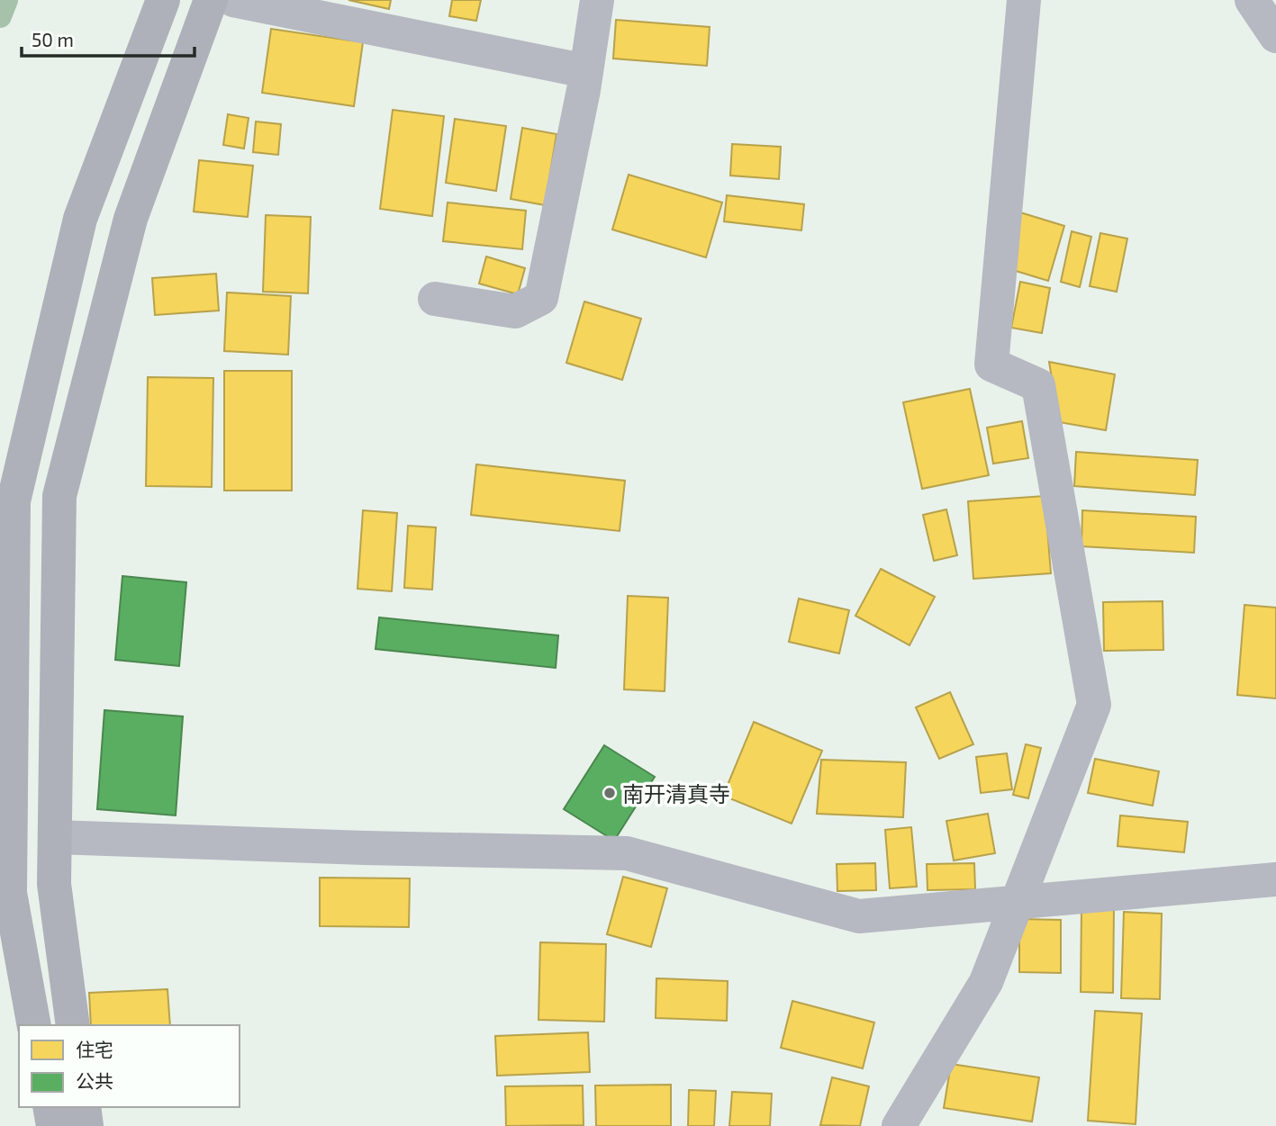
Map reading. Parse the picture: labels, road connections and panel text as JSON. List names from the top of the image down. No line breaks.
{"places":["南开清真寺"],"legend":["住宅","公共"],"scale_bar":"50 m"}
